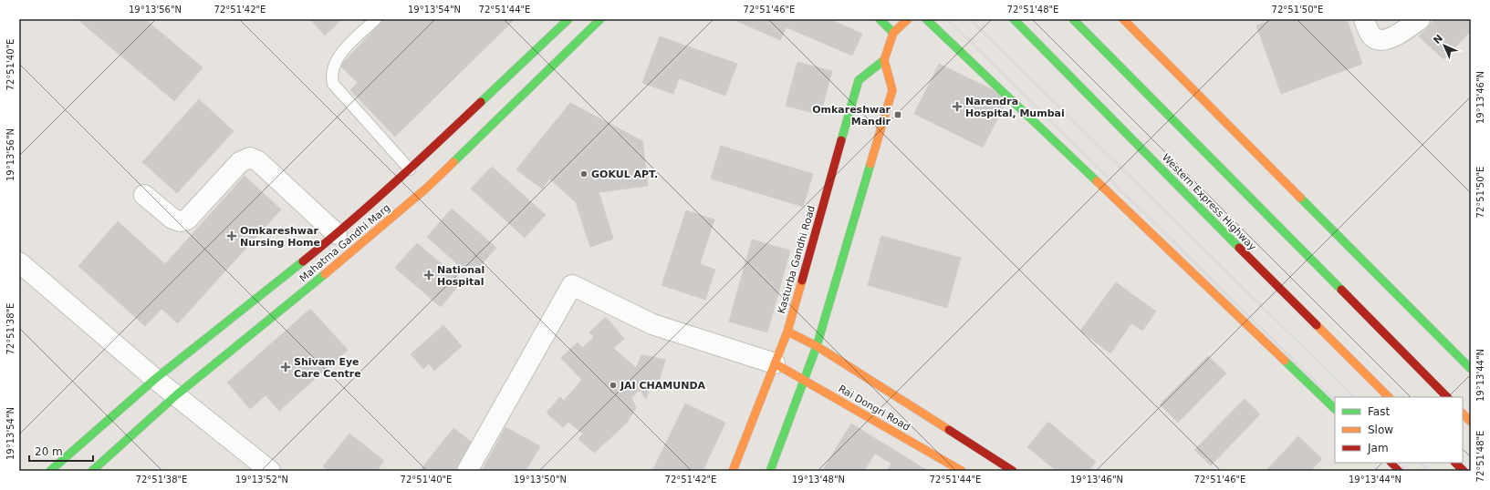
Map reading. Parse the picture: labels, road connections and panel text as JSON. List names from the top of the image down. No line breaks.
{"streets":{"main road":["Western Express Highway","Mahatma Gandhi Marg","Kasturba Gandhi Road","Rai Dongri Road"]},"crossings":[["Kasturba Gandhi Road","Rai Dongri Road"]],"places":{"health":["Narendra Hospital, Mumbai","Omkareshwar Nursing Home","National Hospital","Shivam Eye Care Centre"],"transit":["Omkareshwar Mandir"],"other":["GOKUL APT.","JAI CHAMUNDA"]},"legend":["Fast","Slow","Jam"],"scale_bar":"20 m","north":"top left","coordinates":["19°13'56\"N","72°51'42\"E","19°13'54\"N","72°51'44\"E","72°51'46\"E","72°51'48\"E","72°51'50\"E","72°51'40\"E","19°13'46\"N","72°51'38\"E","19°13'44\"N","19°13'52\"N","19°13'50\"N","19°13'48\"N"]}
